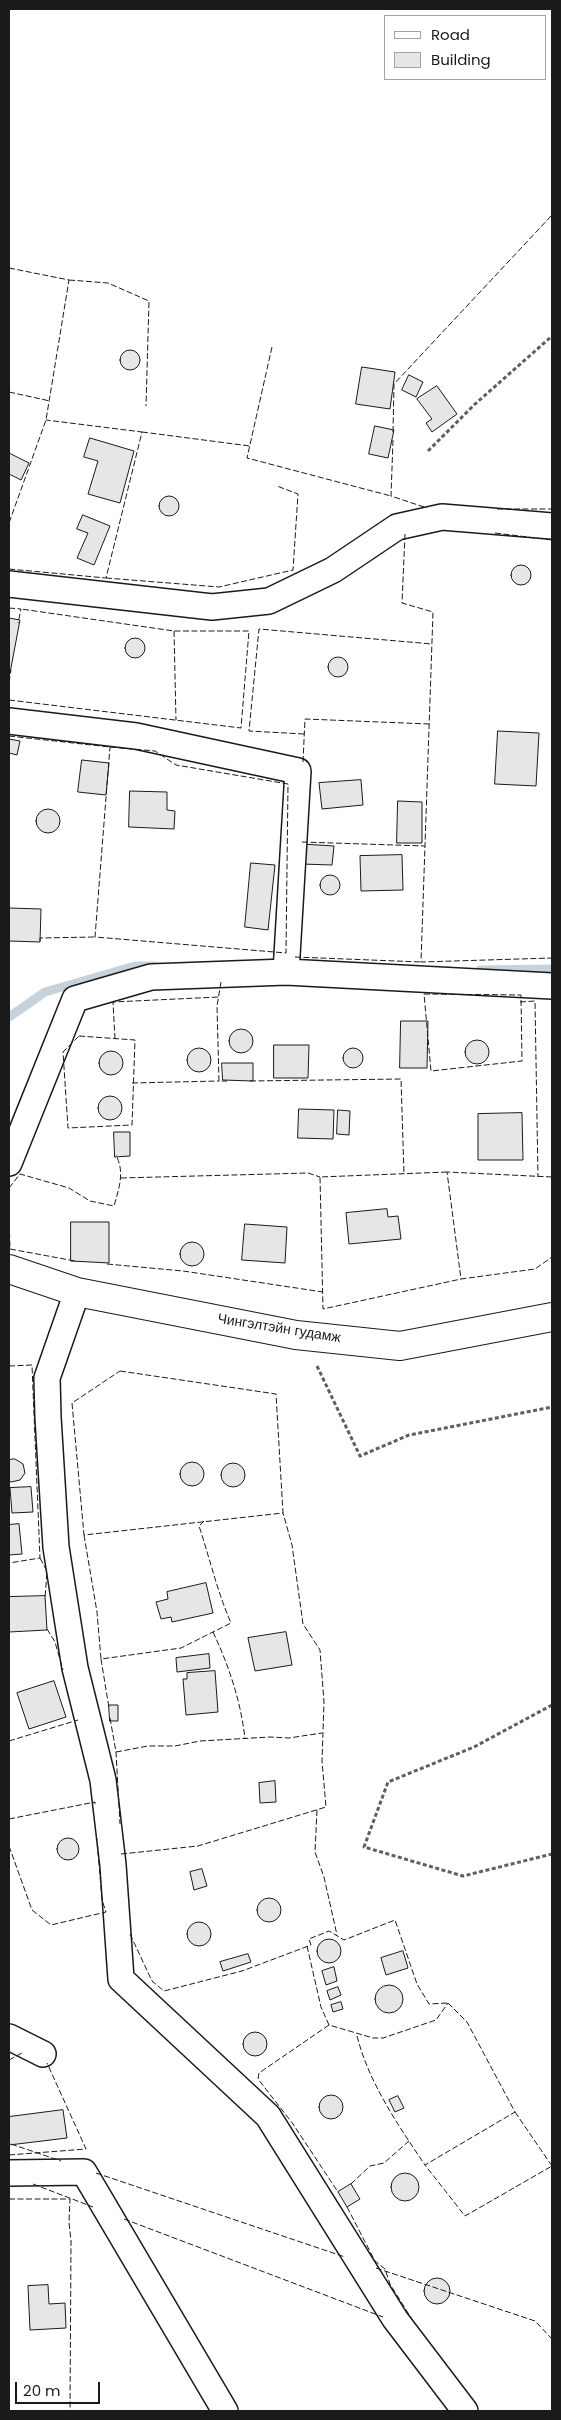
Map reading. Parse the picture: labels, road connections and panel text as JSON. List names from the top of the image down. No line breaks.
{"streets":{"main road":["Чингэлтэйн гудамж"]},"legend":["Road","Building"],"scale_bar":"20 m"}
